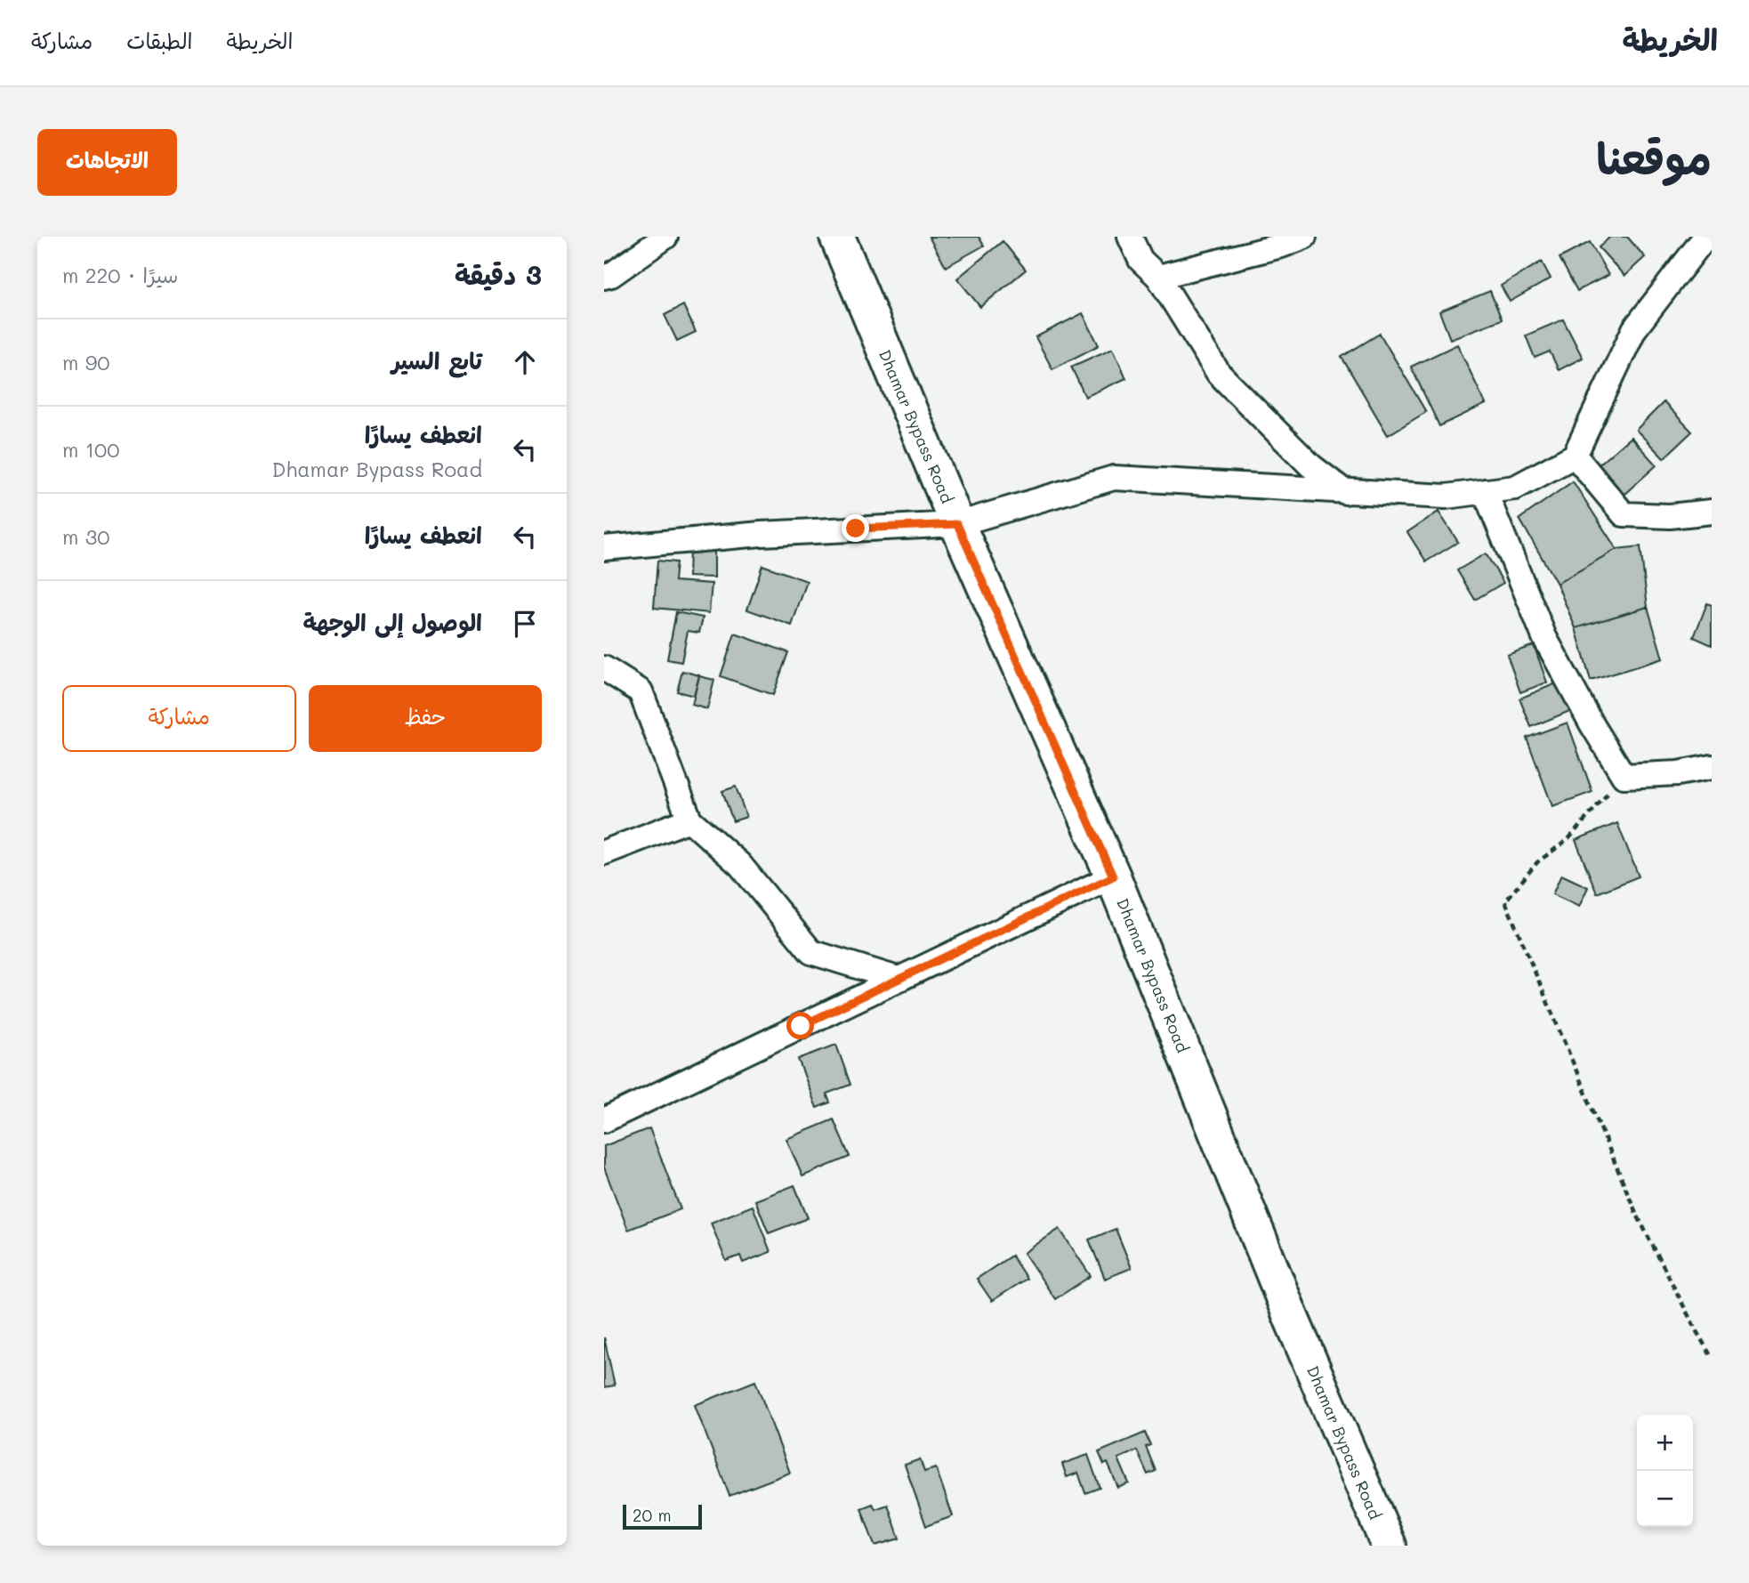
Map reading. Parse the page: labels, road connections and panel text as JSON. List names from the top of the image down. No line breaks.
{"streets":{"main road":["Dhamar Bypass Road"]},"scale_bar":"20 m","page":{"header":"الخريطة","nav":["الخريطة","الطبقات","مشاركة"],"title":"موقعنا","buttons":["الاتجاهات",["حفظ","مشاركة"]],"heading":["3 دقيقة","سيرًا · 220 m"],"list":[["تابع السير","90 m"],["انعطف يسارًا","Dhamar Bypass Road","100 m"],["انعطف يسارًا","30 m"],"الوصول إلى الوجهة"],"map_buttons":["+","−"],"scale":"20 m"}}
